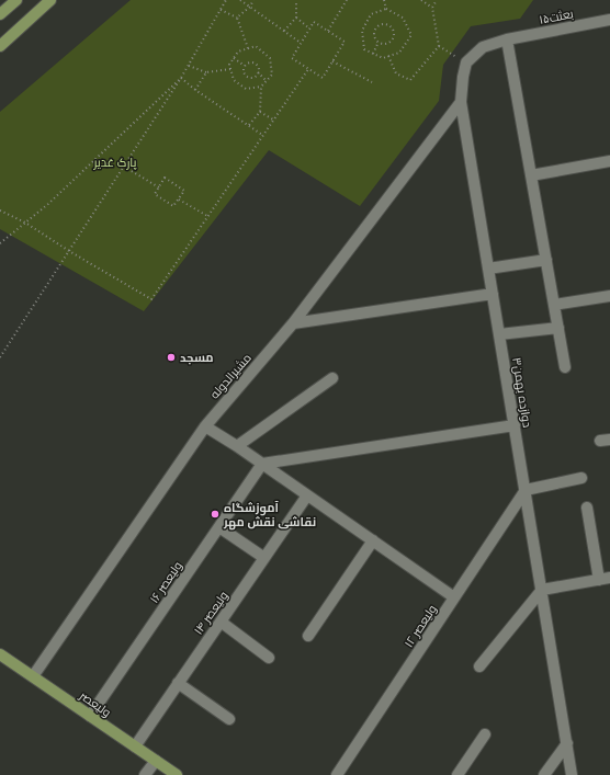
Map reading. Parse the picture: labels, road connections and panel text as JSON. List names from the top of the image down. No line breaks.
{"streets":{"main road":["ولیعصر"],"street":["بعثت۱۵","مشیرالدوله","دوازده بهمن۳","ولیعصر ۱۶","ولیعصر ۱۴","ولیعصر ۱۲"]},"crossings":[["مشیرالدوله","دوازده بهمن۳"],["مشیرالدوله","ولیعصر"],["دوازده بهمن۳","ولیعصر ۱۲"],["ولیعصر ۱۶","ولیعصر"],["ولیعصر ۱۴","ولیعصر"]],"parks":["پارک غدیر"],"places":["مسجد","آموزشگاه نقاشی نقش مهر"]}
